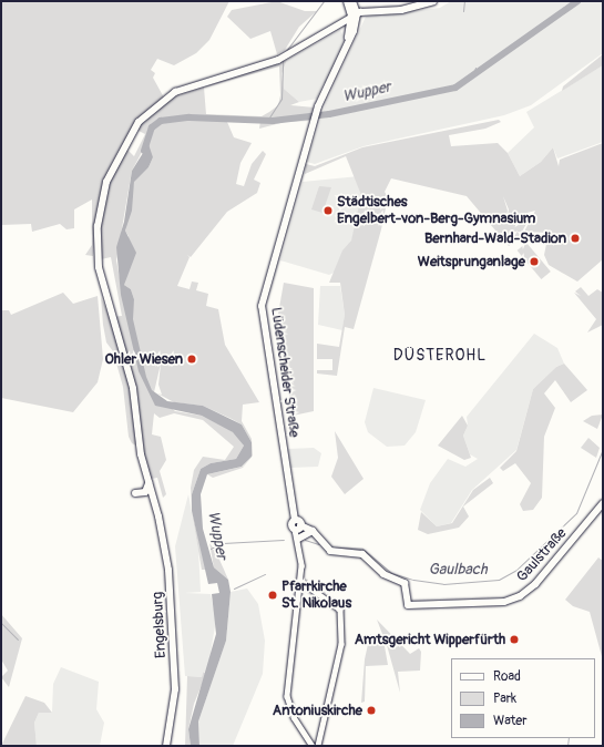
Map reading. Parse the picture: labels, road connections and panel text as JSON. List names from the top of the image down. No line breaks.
{"streets":{"main road":["Lüdenscheider Straße","Gaulstraße","Engelsburg"]},"districts":["DÜSTEROHL"],"water":["Wupper","Gaulbach"],"places":["Städtisches Engelbert-von-Berg-Gymnasium","Bernhard-Wald-Stadion","Weitsprunganlage","Ohler Wiesen","Pfarrkirche St. Nikolaus","Amtsgericht Wipperfürth","Antoniuskirche"],"legend":["Road","Park","Water"]}
